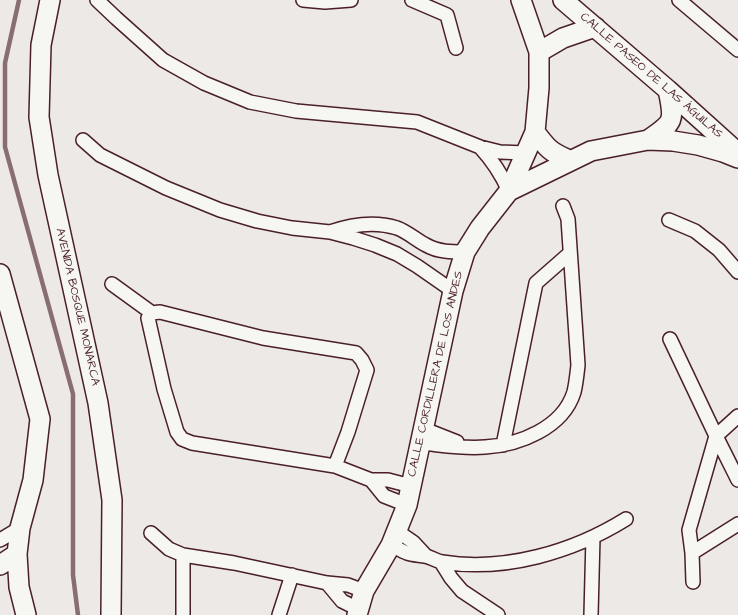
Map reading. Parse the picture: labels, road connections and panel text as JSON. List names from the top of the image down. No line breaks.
{"streets":{"street":["CALLE PASEO DE LAS ÁGUILAS","AVENIDA BOSQUE MONARCA","CALLE CORDILLERA DE LOS ANDES"]},"crossings":[["CALLE PASEO DE LAS ÁGUILAS","CALLE CORDILLERA DE LOS ANDES"]]}
